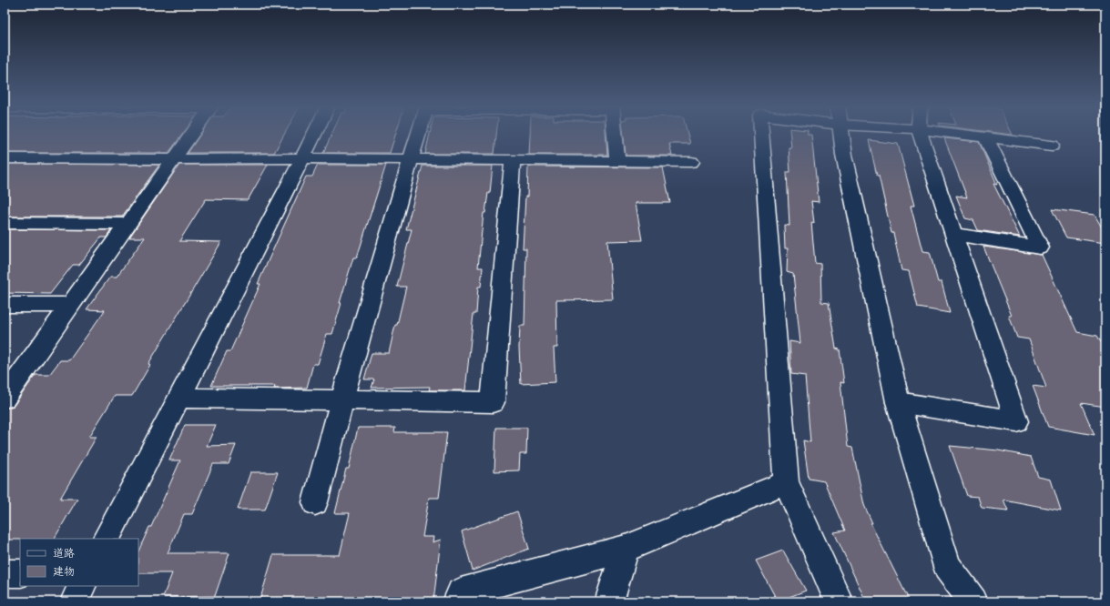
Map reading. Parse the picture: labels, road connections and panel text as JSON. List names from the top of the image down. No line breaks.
{"legend":["道路","建物"]}
